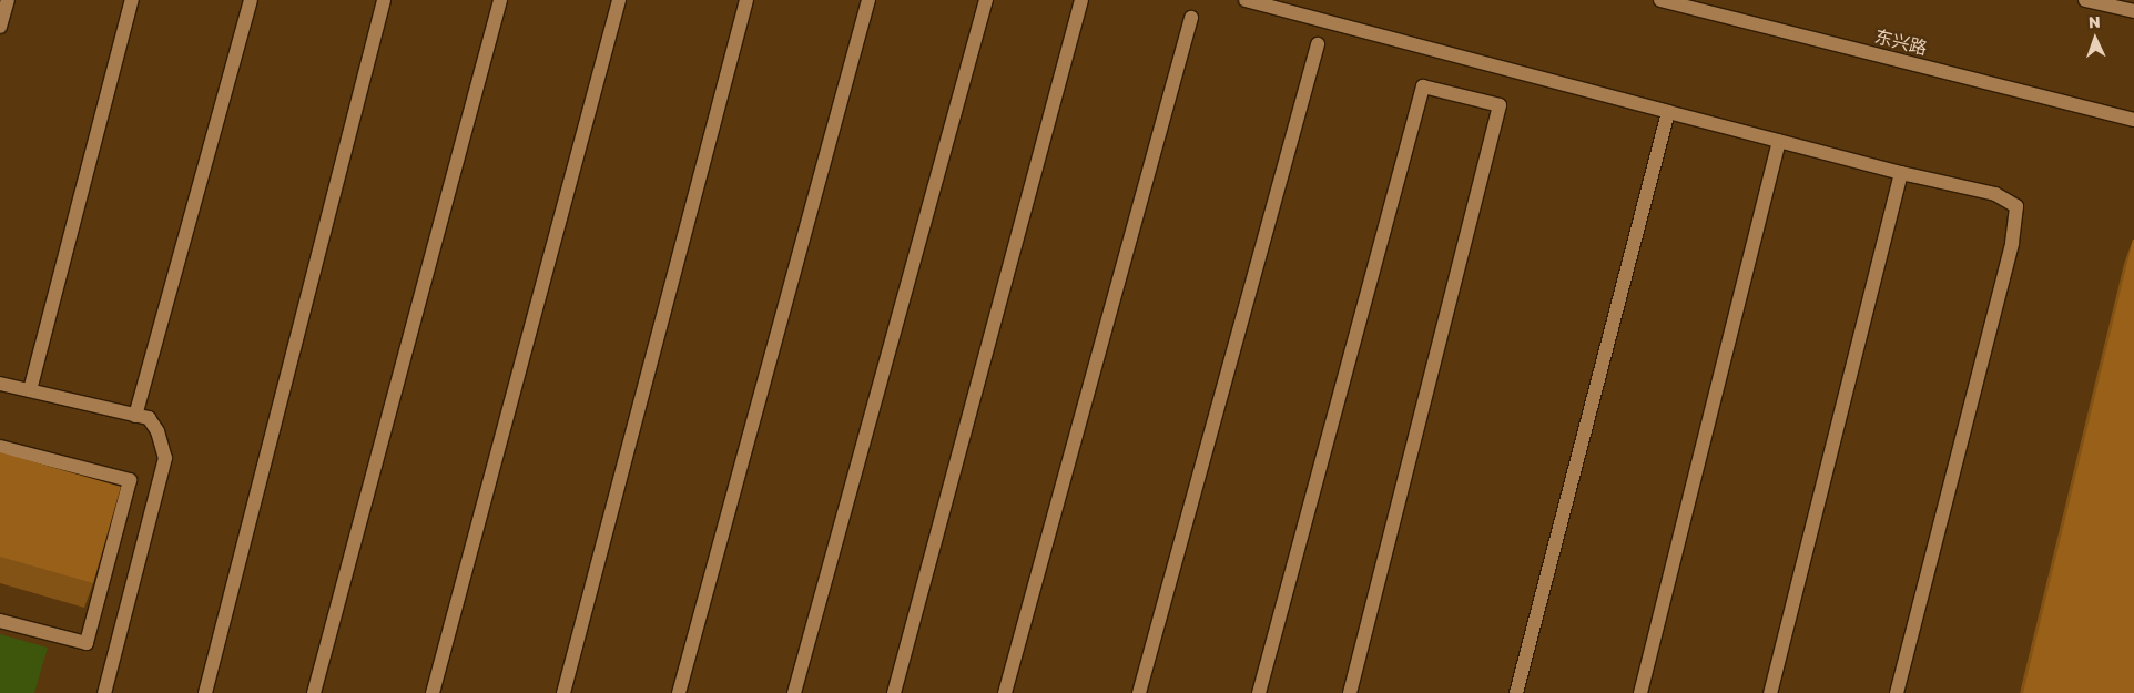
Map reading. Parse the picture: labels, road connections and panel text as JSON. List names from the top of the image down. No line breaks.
{"streets":{"street":["东兴路"]},"north":"top"}
